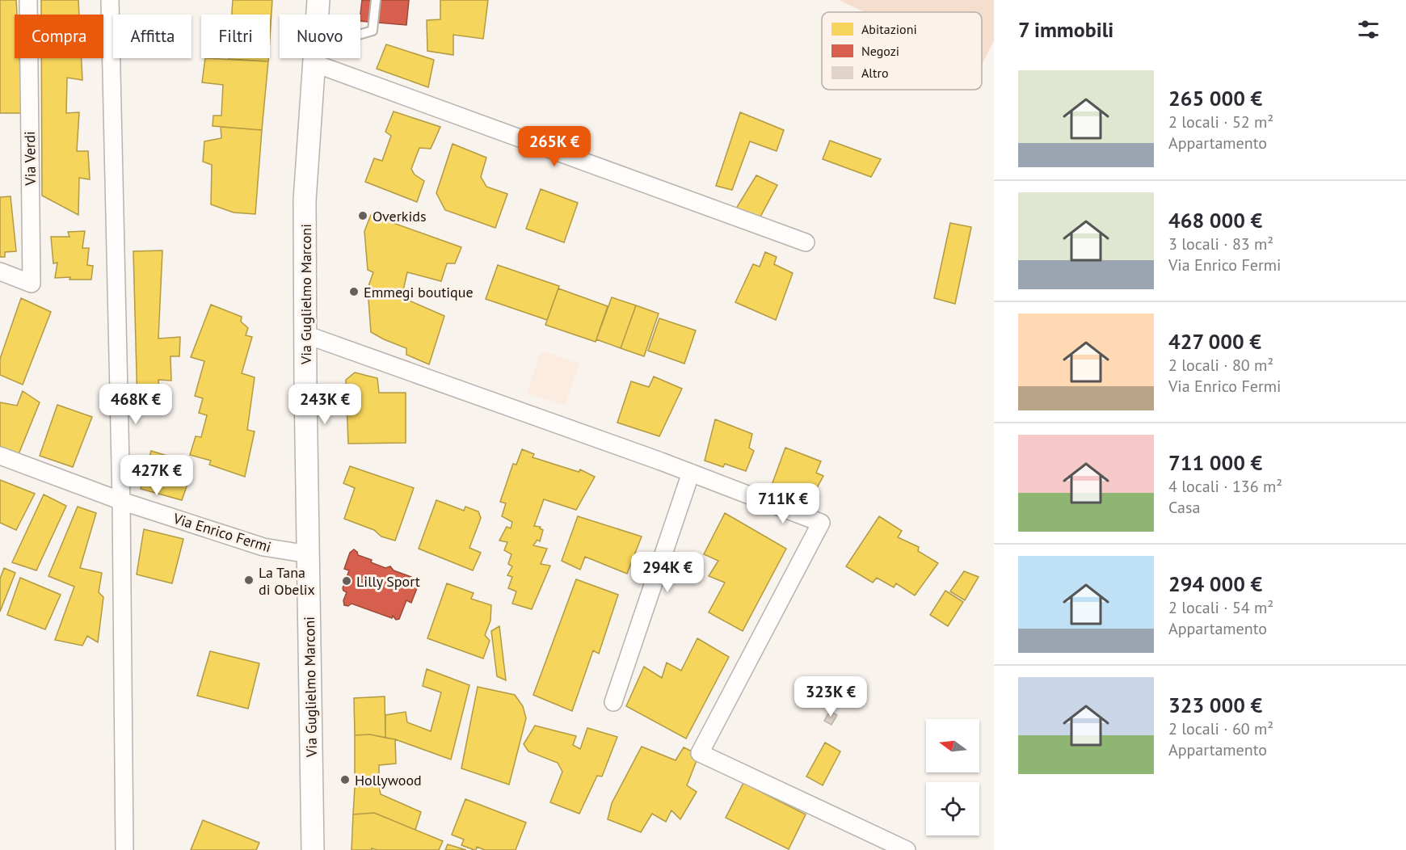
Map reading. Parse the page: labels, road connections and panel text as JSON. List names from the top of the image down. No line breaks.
{"streets":{"street":["Via Verdi","Via Guglielmo Marconi","Via Enrico Fermi"]},"crossings":[["Via Guglielmo Marconi","Via Enrico Fermi"]],"places":["Overkids","Emmegi boutique","La Tana di Obelix","Lilly Sport","Hollywood"],"legend":["Abitazioni","Negozi","Altro"],"north":"left","page":{"heading":"7 immobili","chip":["Compra","Affitta","Filtri","Nuovo"],"list":[{"name":"265 000 €","note":"2 locali · 52 m² · Appartamento"},{"name":"468 000 €","note":"3 locali · 83 m² · Via Enrico Fermi"},{"name":"427 000 €","note":"2 locali · 80 m² · Via Enrico Fermi"},{"name":"711 000 €","note":"4 locali · 136 m² · Casa"},{"name":"294 000 €","note":"2 locali · 54 m² · Appartamento"},{"name":"323 000 €","note":"2 locali · 60 m² · Appartamento"}],"price":["265K €","468K €","243K €","427K €","711K €","294K €","323K €"]}}
